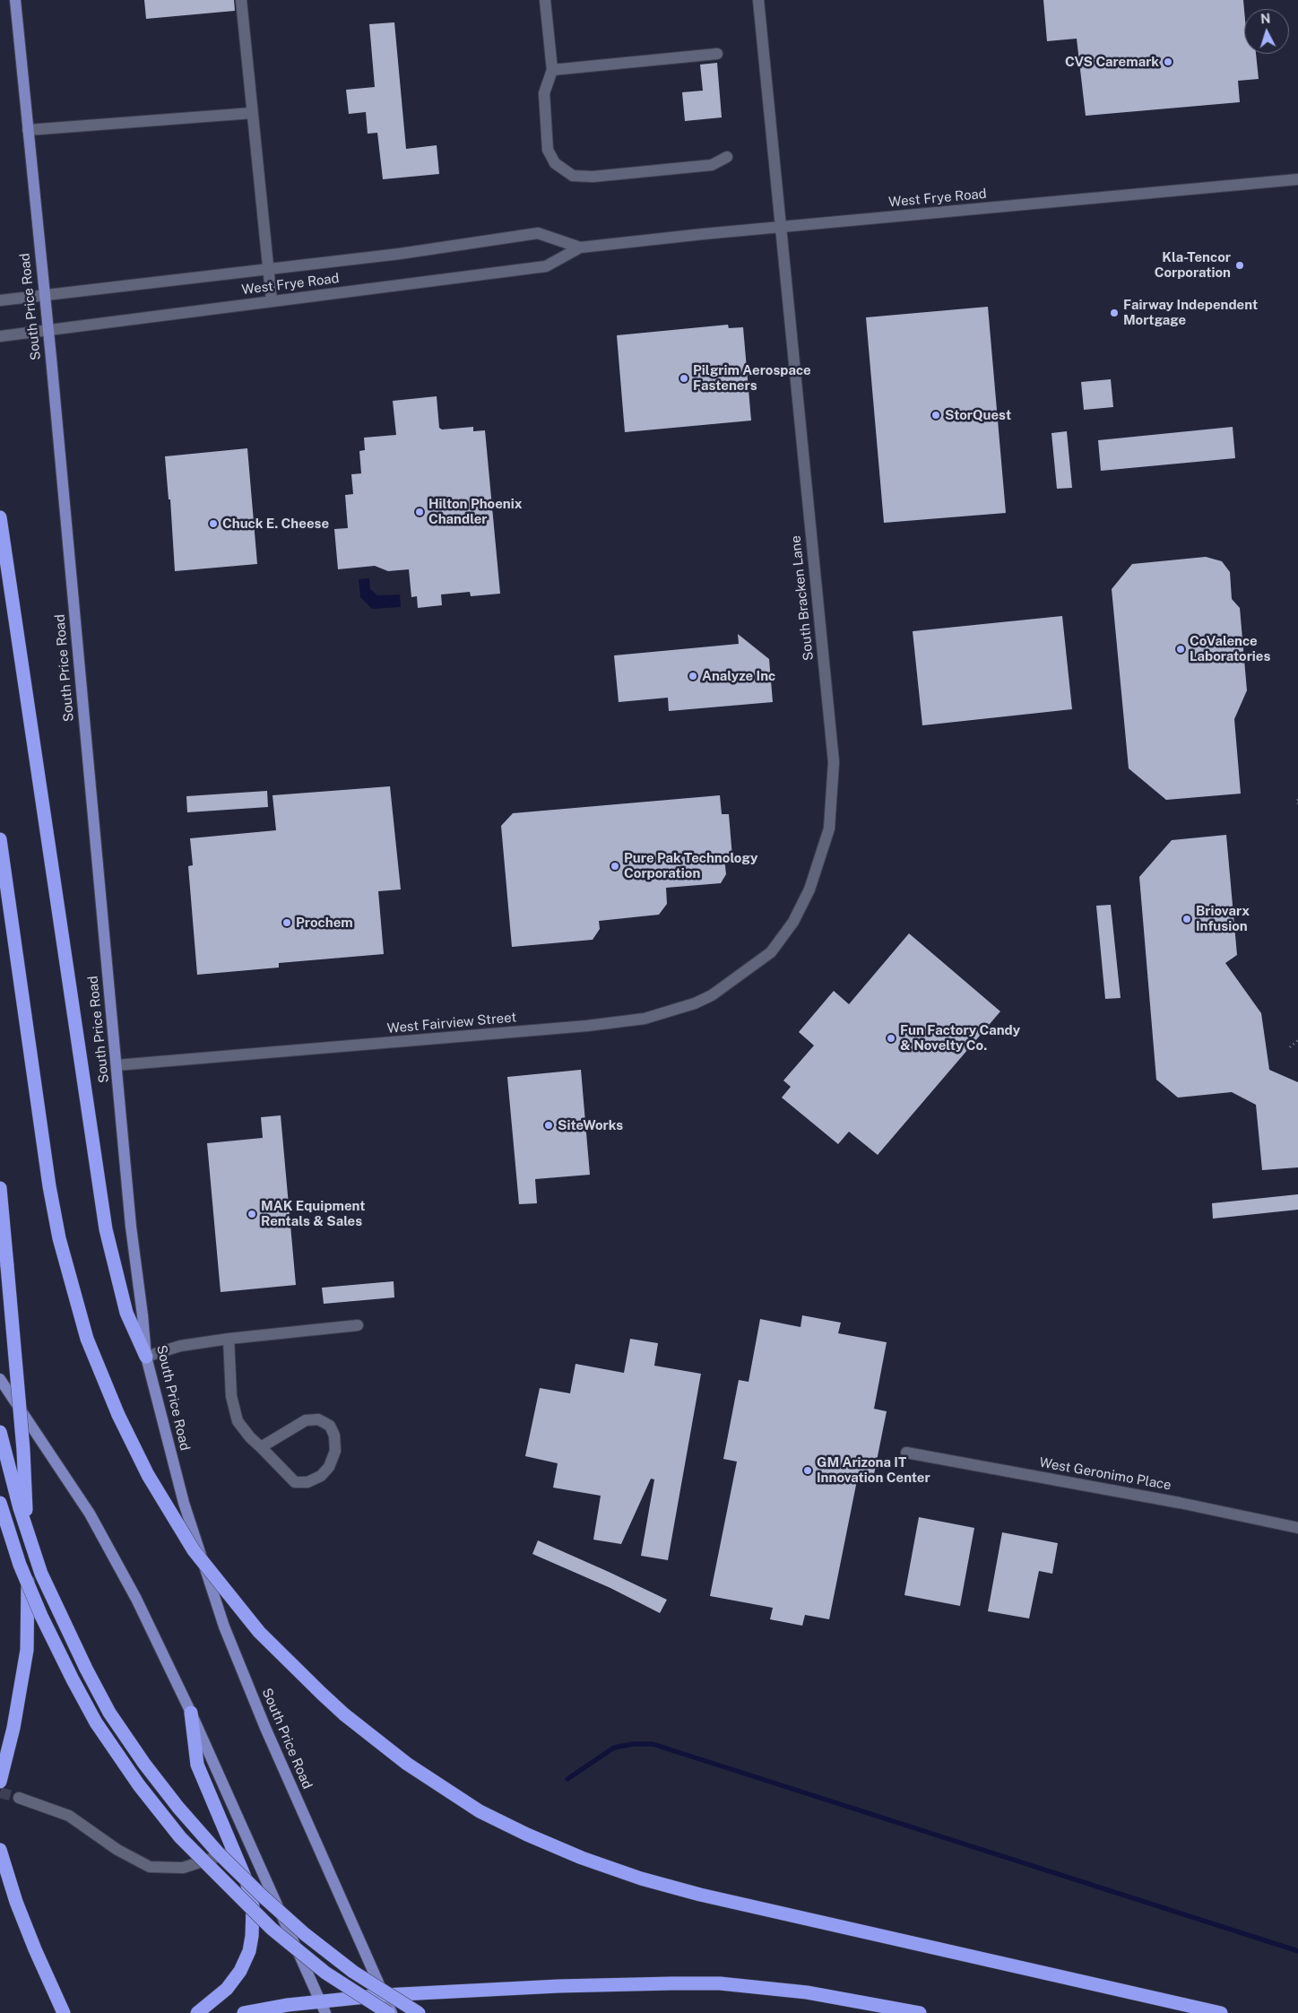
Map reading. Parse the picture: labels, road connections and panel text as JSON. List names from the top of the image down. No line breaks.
{"streets":{"main road":["South Price Road"],"street":["West Frye Road","South Bracken Lane","West Fairview Street","West Geronimo Place"]},"crossings":[["West Frye Road","South Price Road"],["West Frye Road","South Bracken Lane"],["South Price Road","West Fairview Street"],["South Bracken Lane","West Fairview Street"]],"places":["CVS Caremark","Kla-Tencor Corporation","Fairway Independent Mortgage","Pilgrim Aerospace Fasteners","StorQuest","Hilton Phoenix Chandler","Chuck E. Cheese","CoValence Laboratories","Analyze Inc","Pure Pak Technology Corporation","Briovarx Infusion","Prochem","Fun Factory Candy & Novelty Co.","SiteWorks","MAK Equipment Rentals & Sales","GM Arizona IT Innovation Center"],"north":"top"}
